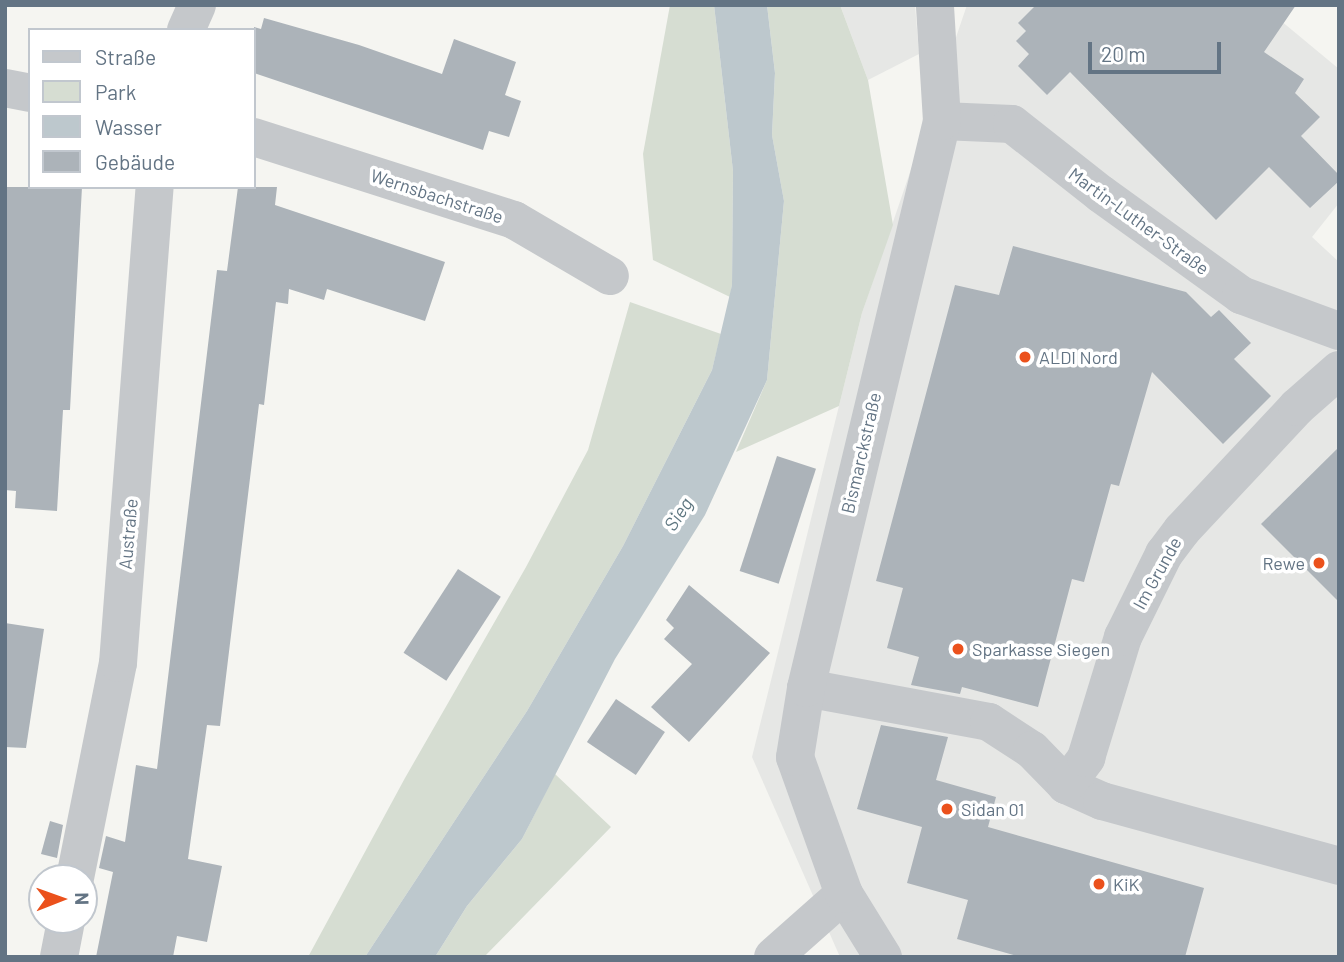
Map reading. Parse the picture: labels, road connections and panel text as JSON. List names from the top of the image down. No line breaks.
{"streets":{"street":["Wernsbachstraße","Martin-Luther-Straße","Bismarckstraße","Austraße","Im Grunde"]},"crossings":[["Martin-Luther-Straße","Bismarckstraße"]],"water":["Sieg"],"places":["ALDI Nord","Rewe","Sparkasse Siegen","Sidan 01","KiK"],"legend":["Straße","Park","Wasser","Gebäude"],"scale_bar":"20 m","north":"right"}
